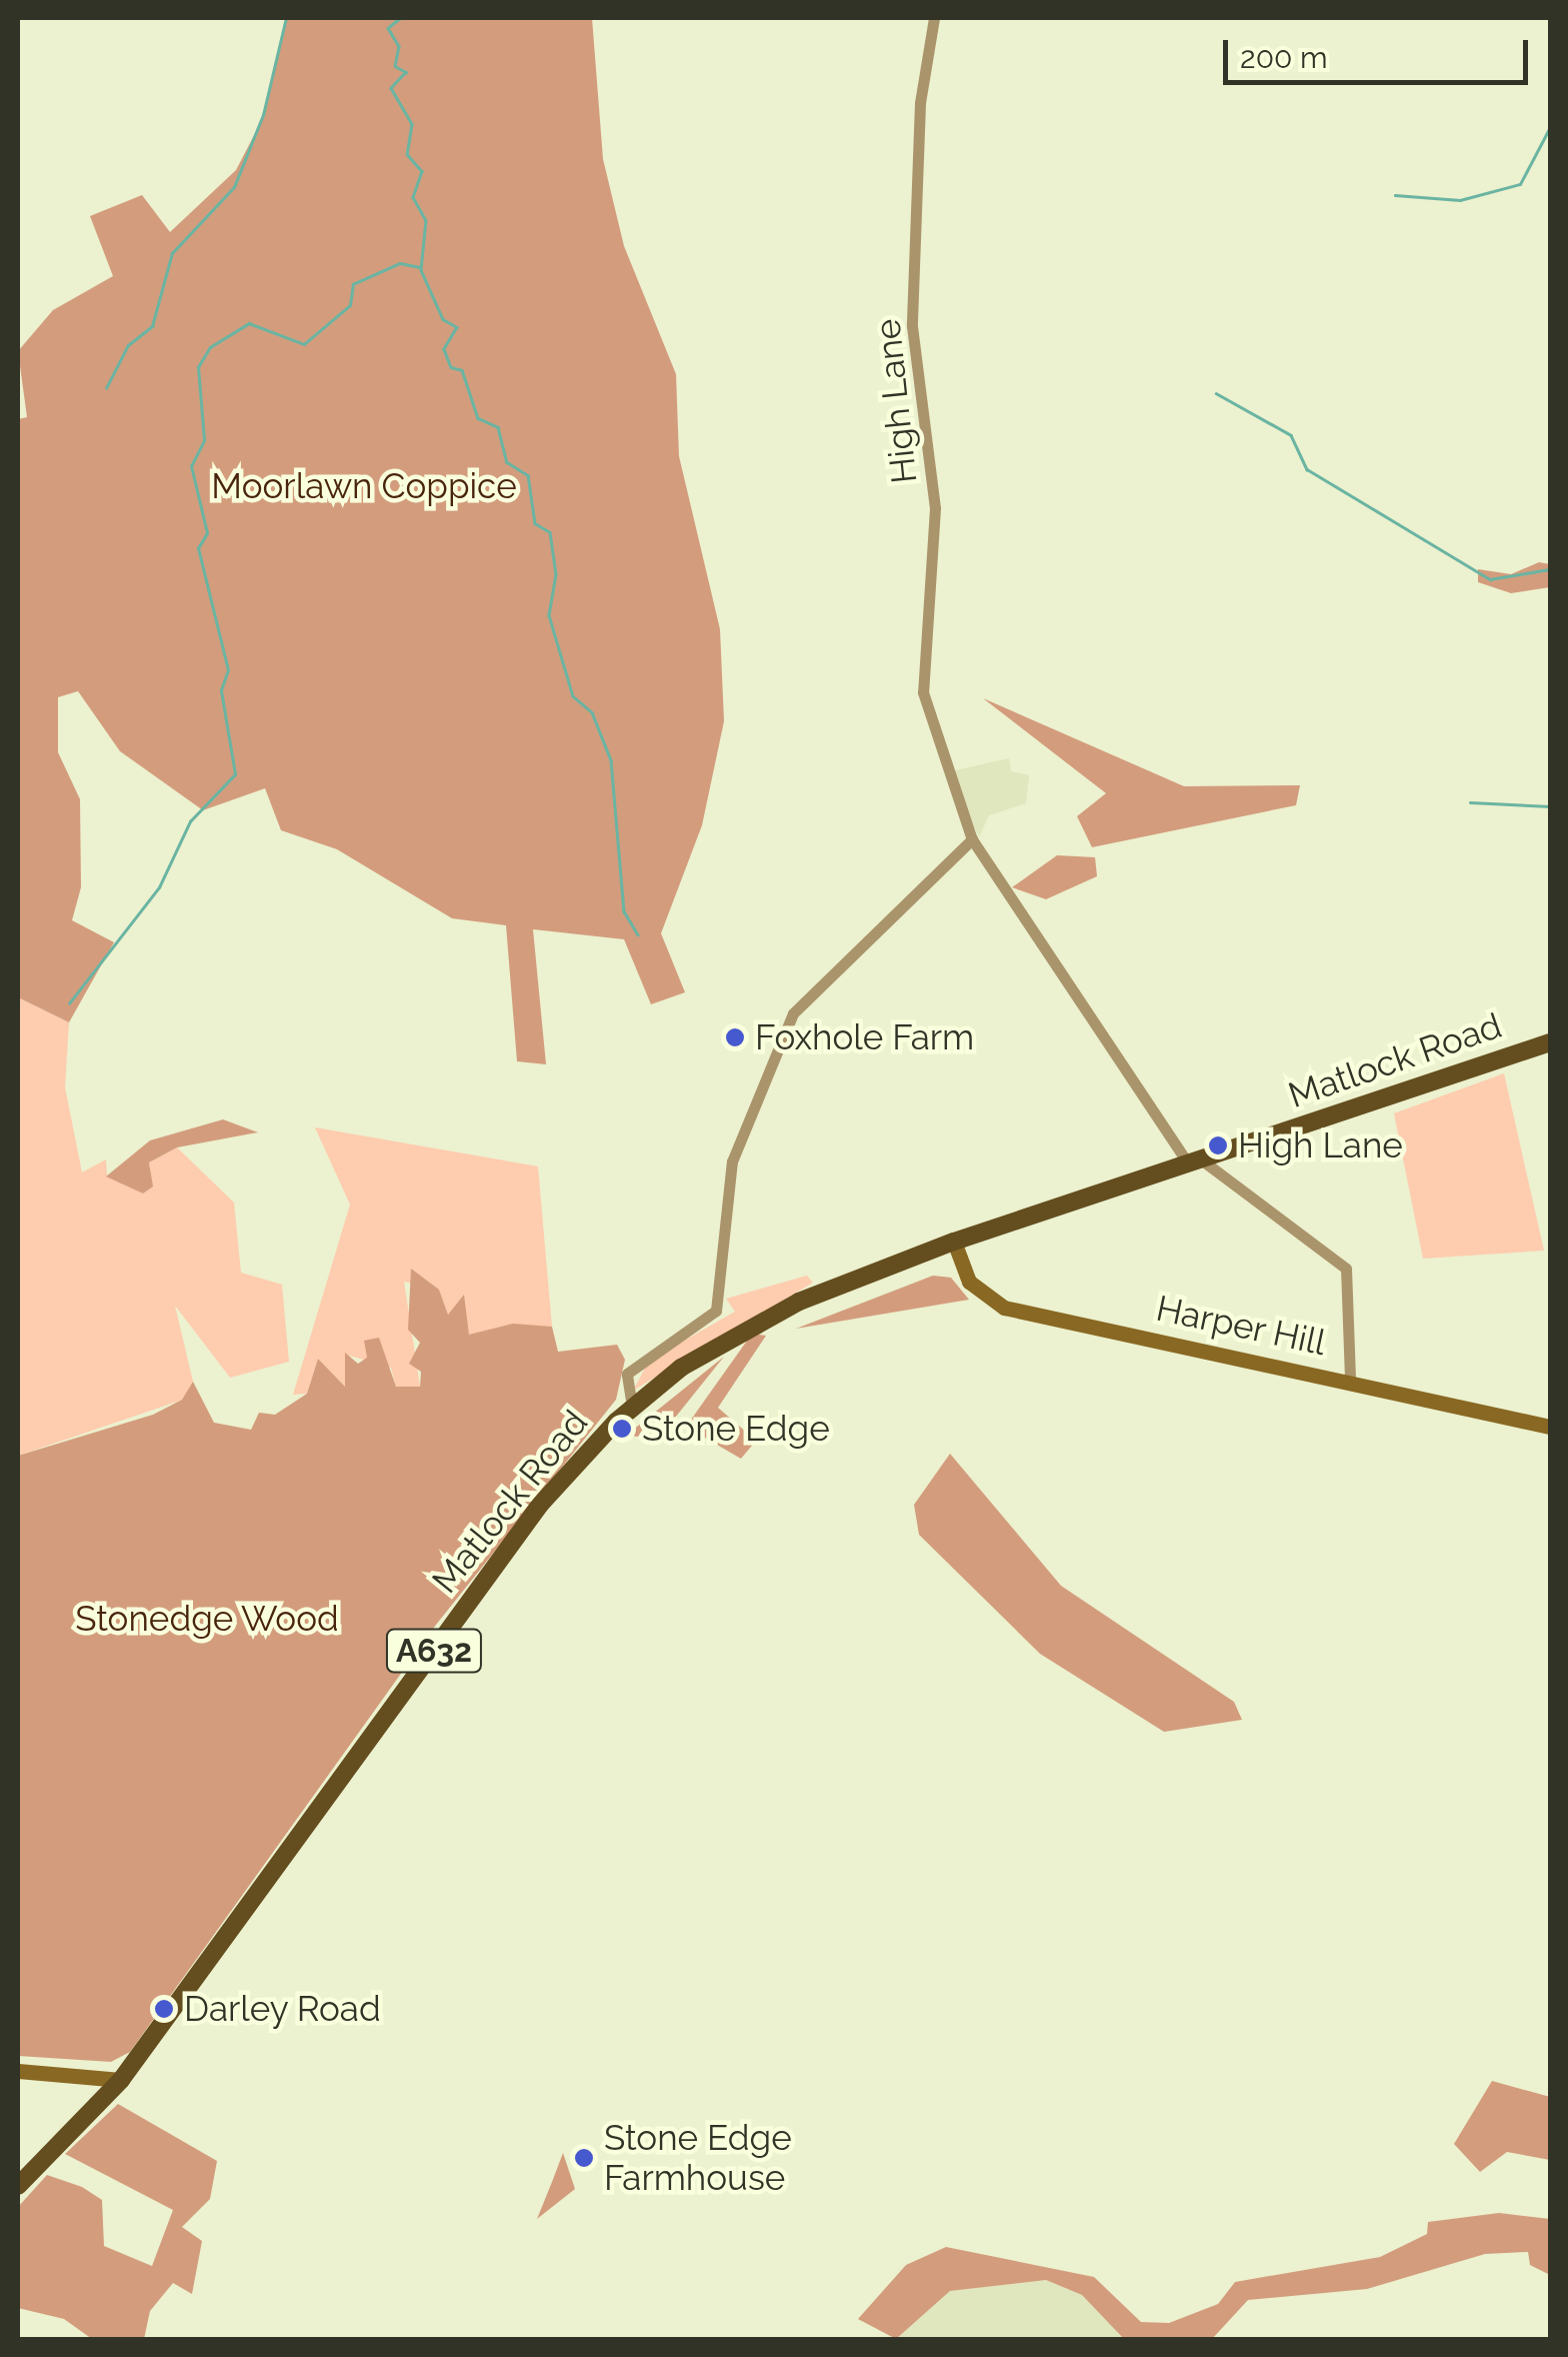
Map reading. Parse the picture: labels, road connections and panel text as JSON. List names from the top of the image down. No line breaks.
{"streets":{"main road":["Matlock Road","A632"],"street":["High Lane","Harper Hill"]},"crossings":[["High Lane","Matlock Road"],["High Lane","Harper Hill"],["Matlock Road","Harper Hill"]],"parks":["Moorlawn Coppice","Stonedge Wood"],"places":["Foxhole Farm","High Lane","Stone Edge","Darley Road","Stone Edge Farmhouse"],"scale_bar":"200 m"}
